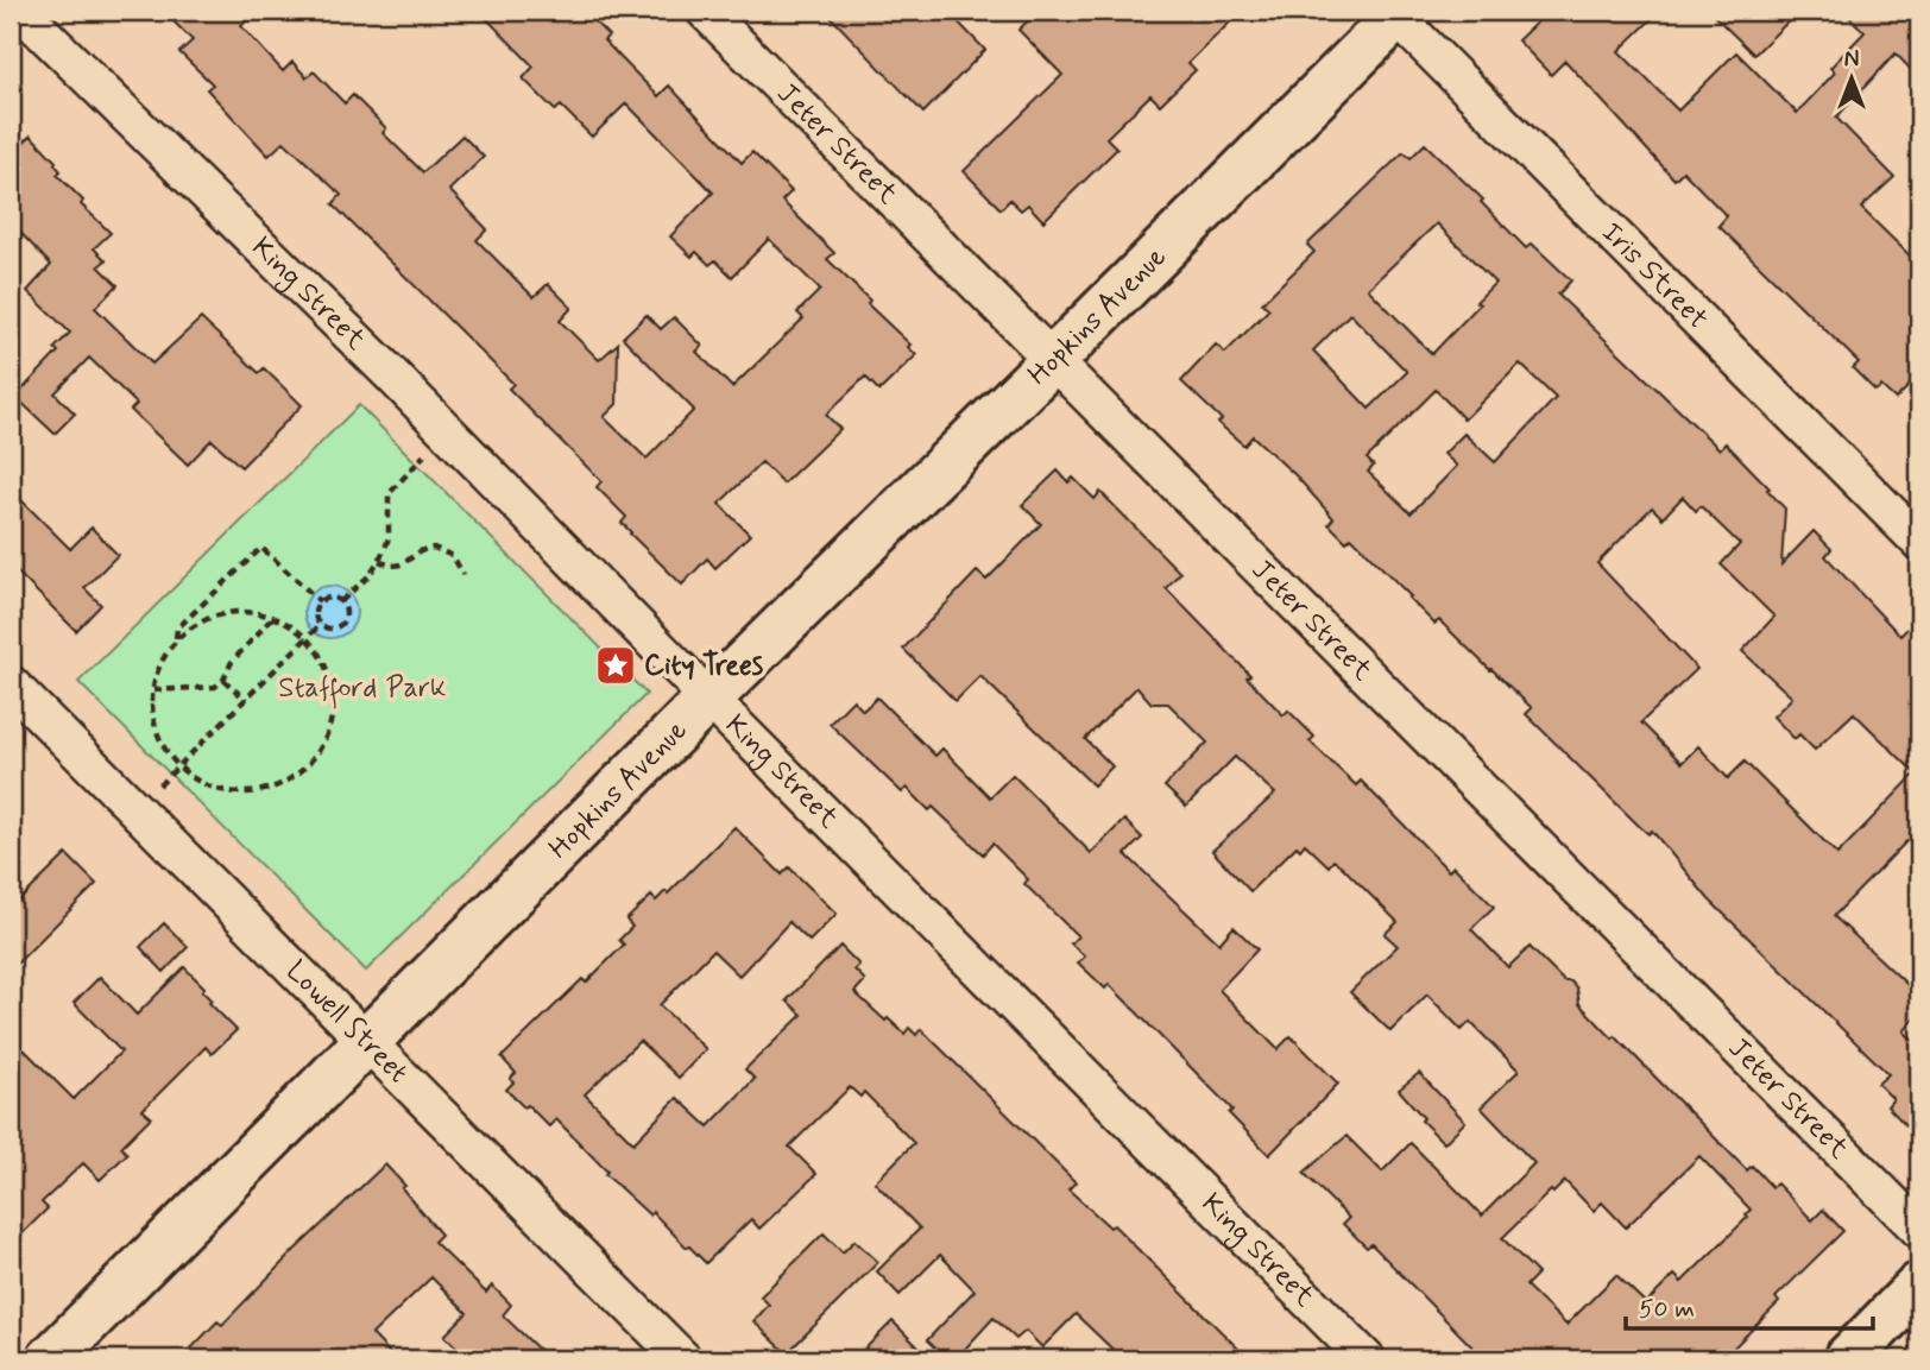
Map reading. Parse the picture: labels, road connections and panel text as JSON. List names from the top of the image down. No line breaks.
{"streets":{"street":["Jeter Street","Iris Street","King Street","Hopkins Avenue","Lowell Street"]},"crossings":[["Jeter Street","Hopkins Avenue"],["Iris Street","Hopkins Avenue"],["King Street","Hopkins Avenue"],["Hopkins Avenue","Lowell Street"]],"parks":["Stafford Park"],"places":{"place":["City Trees"]},"scale_bar":"50 m","north":"top"}
